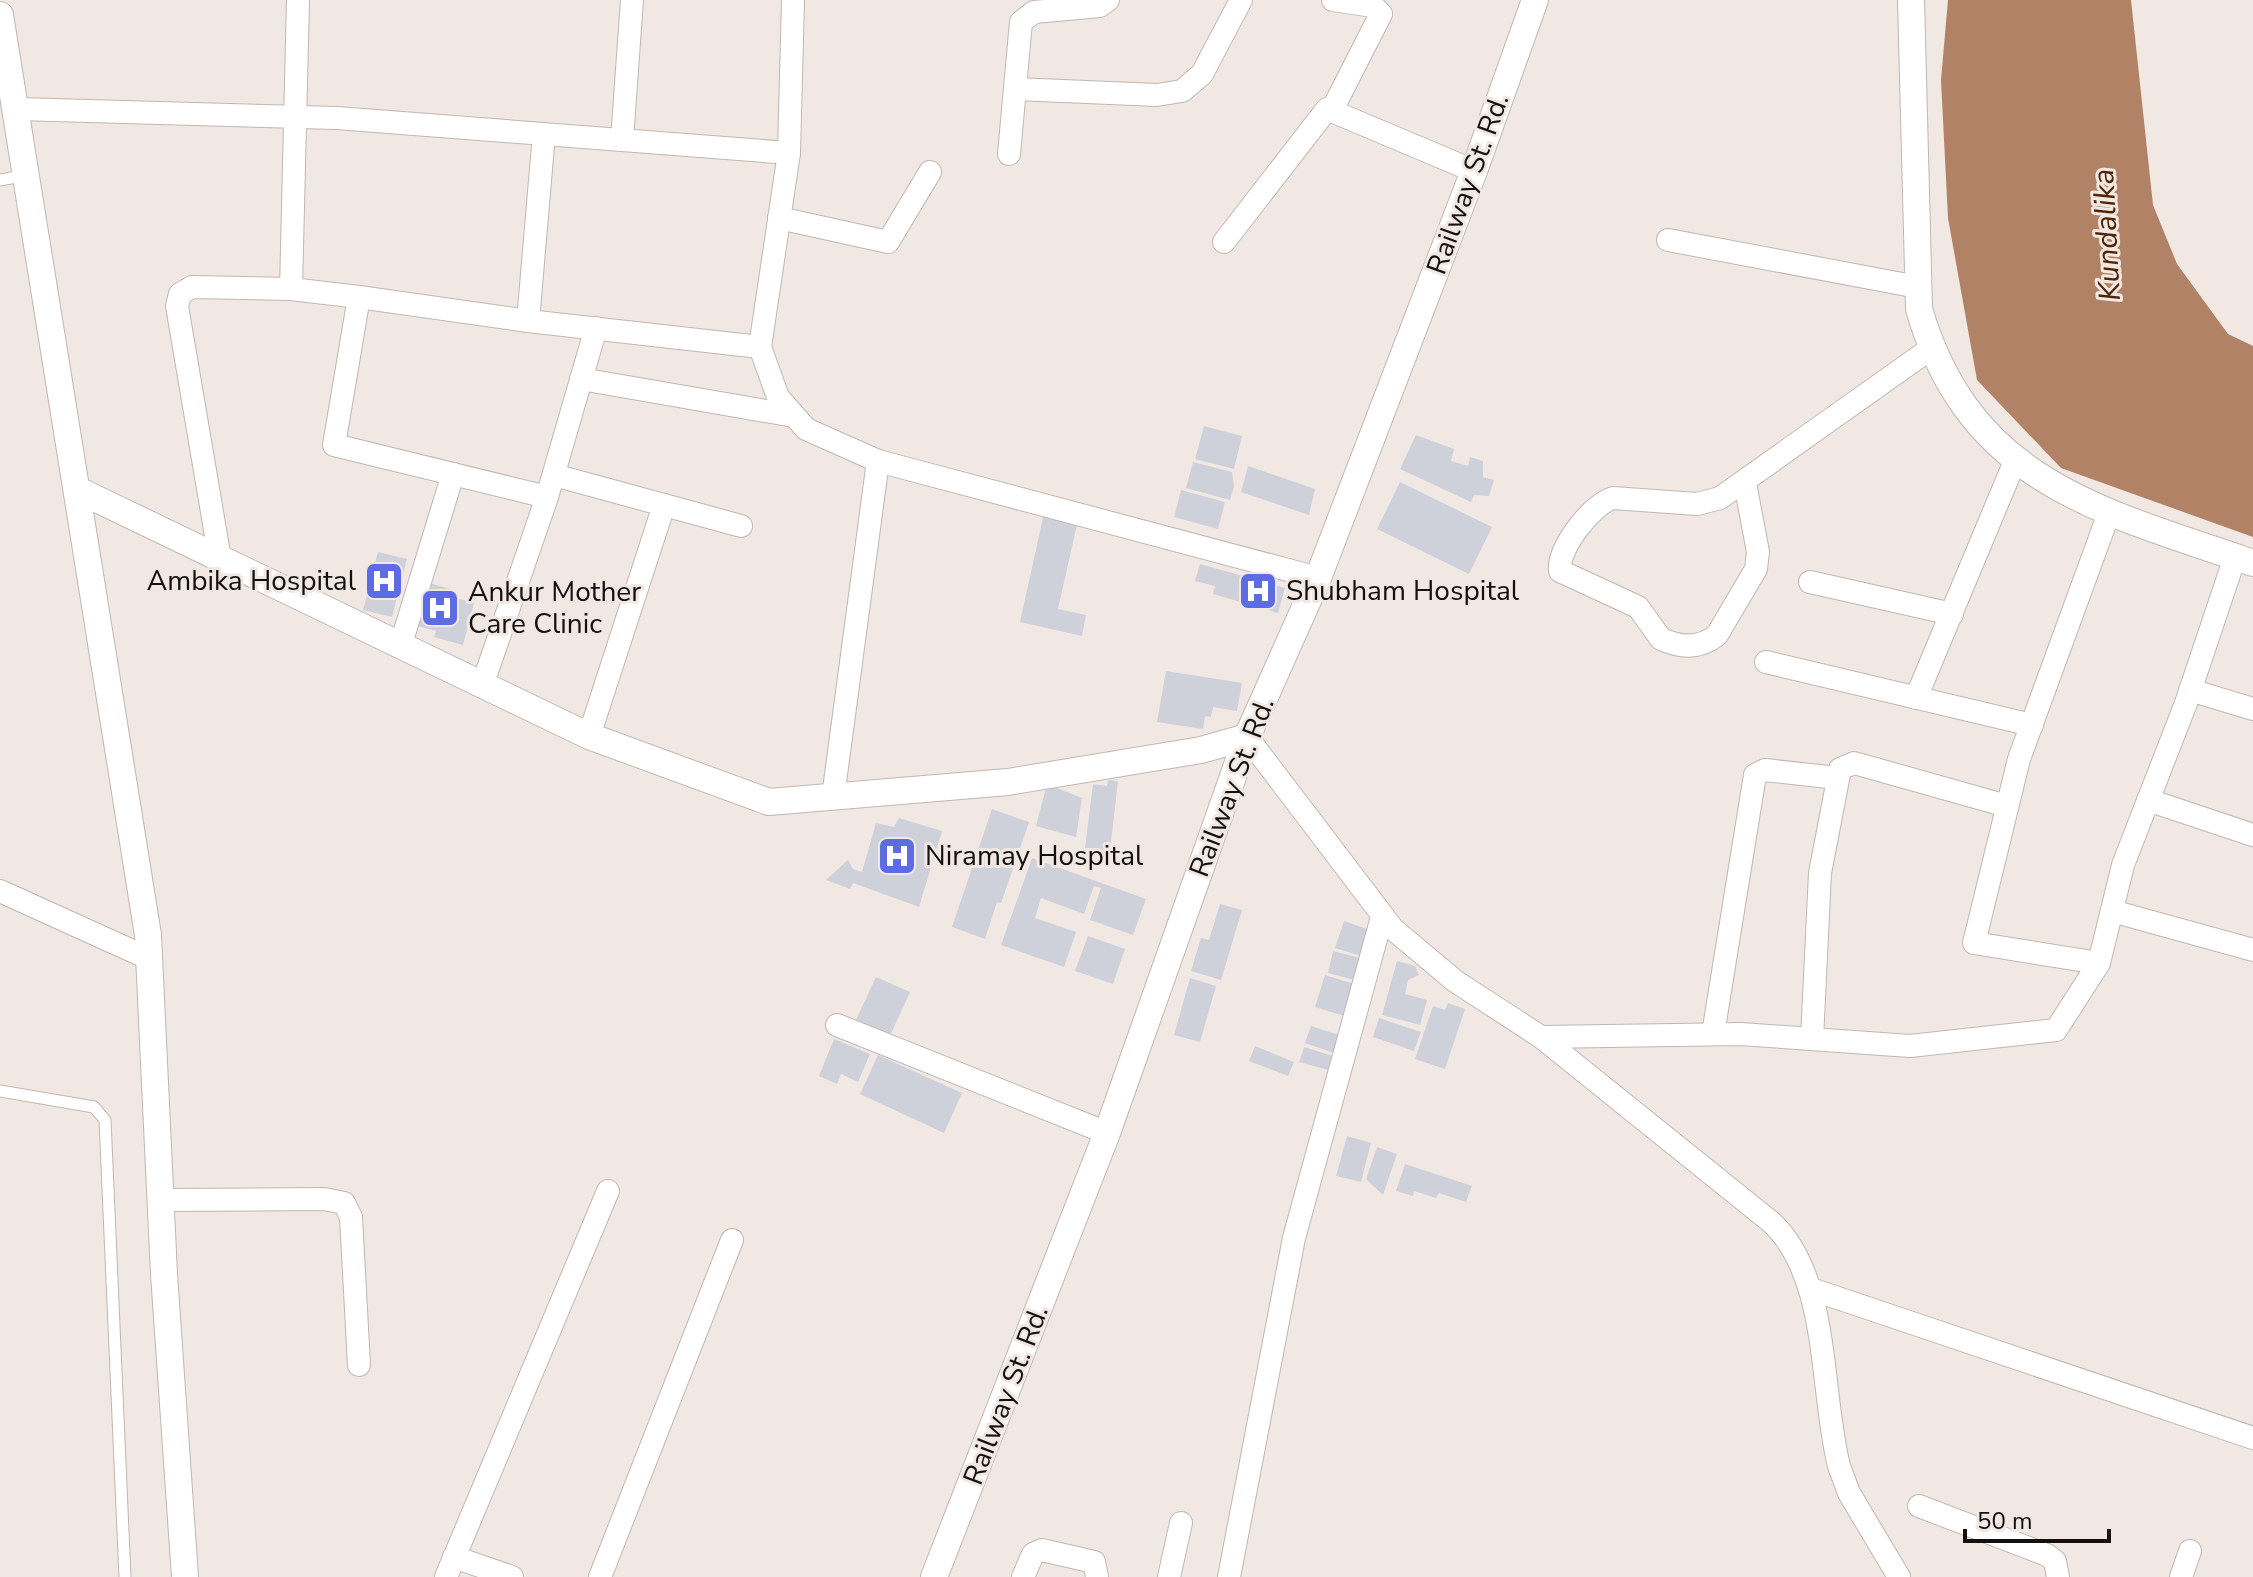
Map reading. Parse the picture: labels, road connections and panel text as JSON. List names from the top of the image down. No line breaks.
{"streets":{"street":["Railway St. Rd."]},"water":["Kundalika"],"places":{"hospital":["Ambika Hospital","Shubham Hospital","Ankur Mother Care Clinic","Niramay Hospital"]},"scale_bar":"50 m"}
